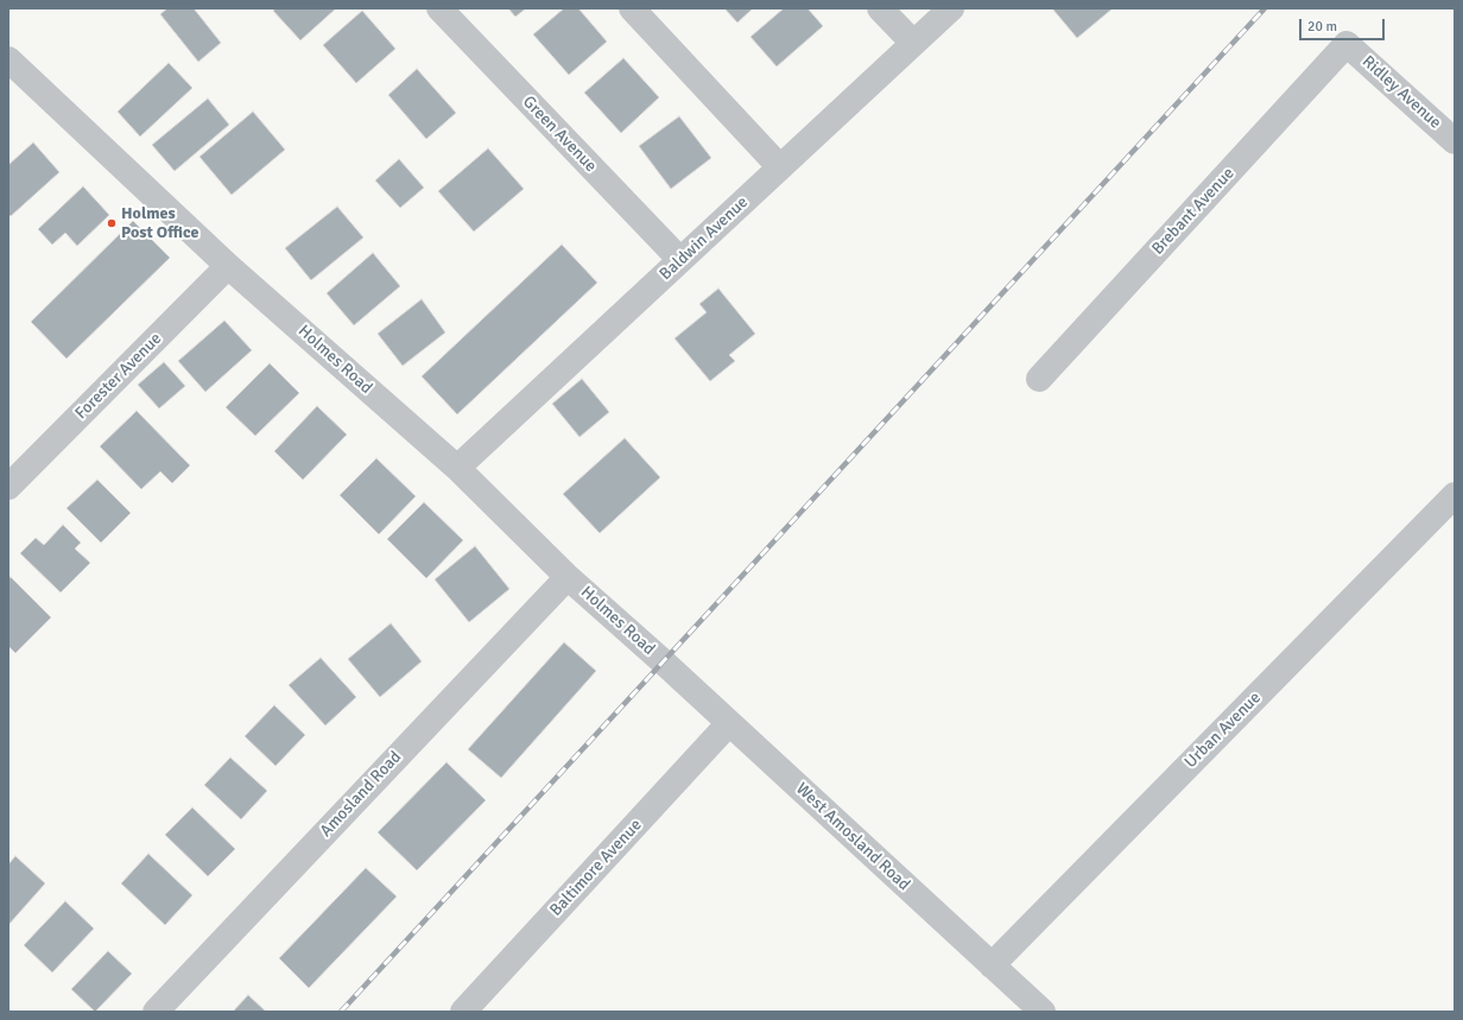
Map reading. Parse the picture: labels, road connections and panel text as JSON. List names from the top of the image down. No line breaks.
{"streets":{"street":["Ridley Avenue","Green Avenue","Brebant Avenue","Baldwin Avenue","Holmes Road","Forester Avenue","Urban Avenue","Amosland Road","West Amosland Road","Baltimore Avenue"]},"crossings":[["Ridley Avenue","Brebant Avenue"],["Green Avenue","Baldwin Avenue"],["Baldwin Avenue","Holmes Road"],["Holmes Road","Forester Avenue"],["Holmes Road","Amosland Road"],["Holmes Road","West Amosland Road"],["Urban Avenue","West Amosland Road"],["West Amosland Road","Baltimore Avenue"]],"places":["Holmes Post Office"],"scale_bar":"20 m"}
